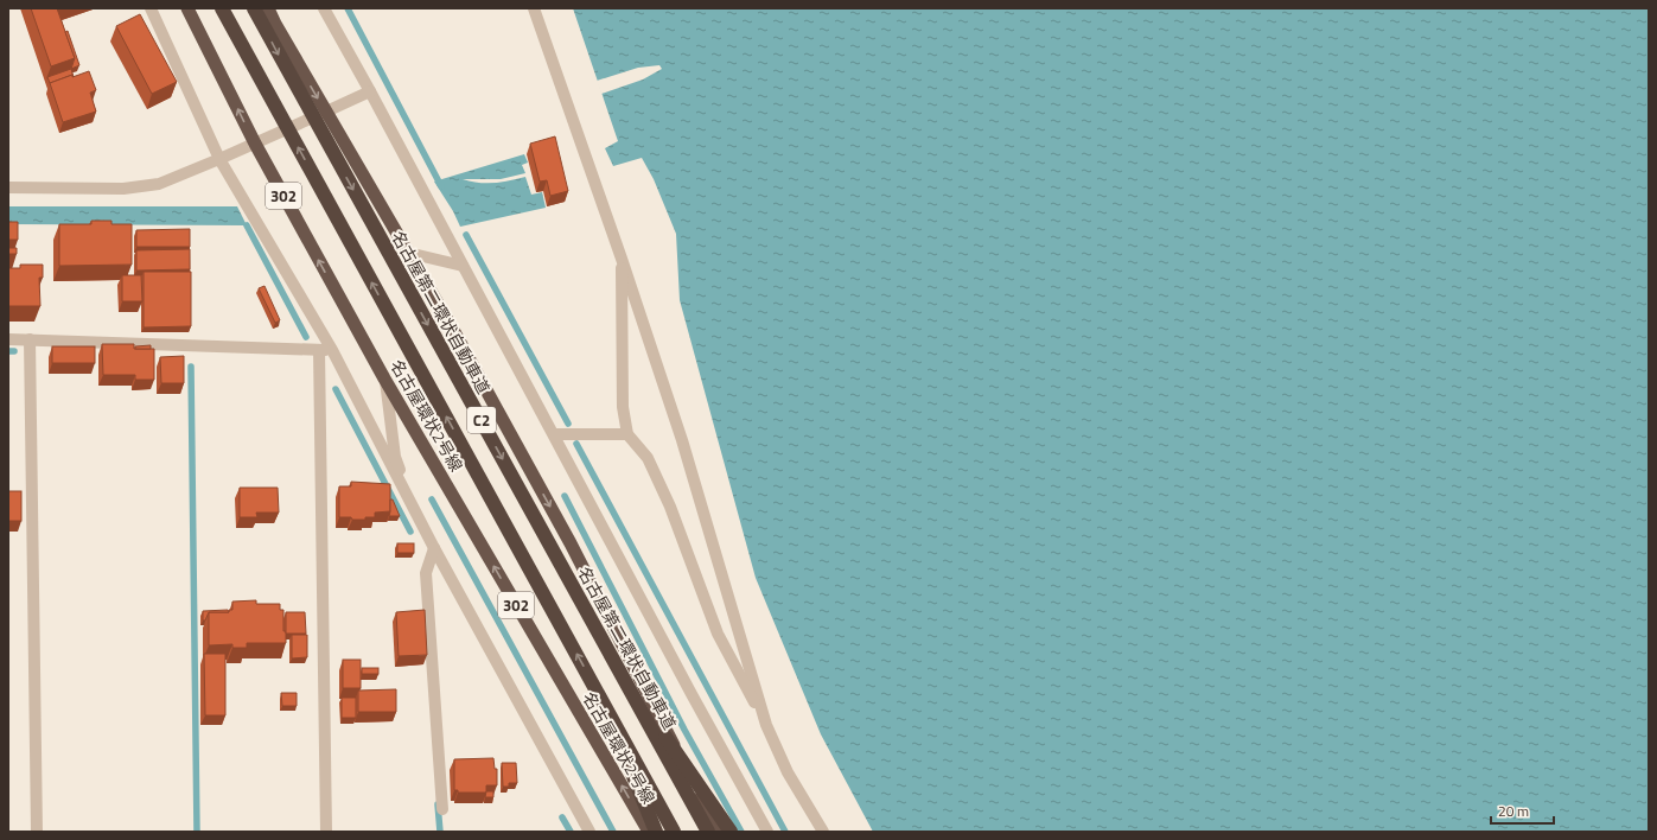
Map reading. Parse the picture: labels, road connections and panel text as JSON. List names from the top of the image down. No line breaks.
{"streets":{"highway":["302","名古屋第二環状自動車道","名古屋環状2号線","C2"]},"scale_bar":"20 m"}
